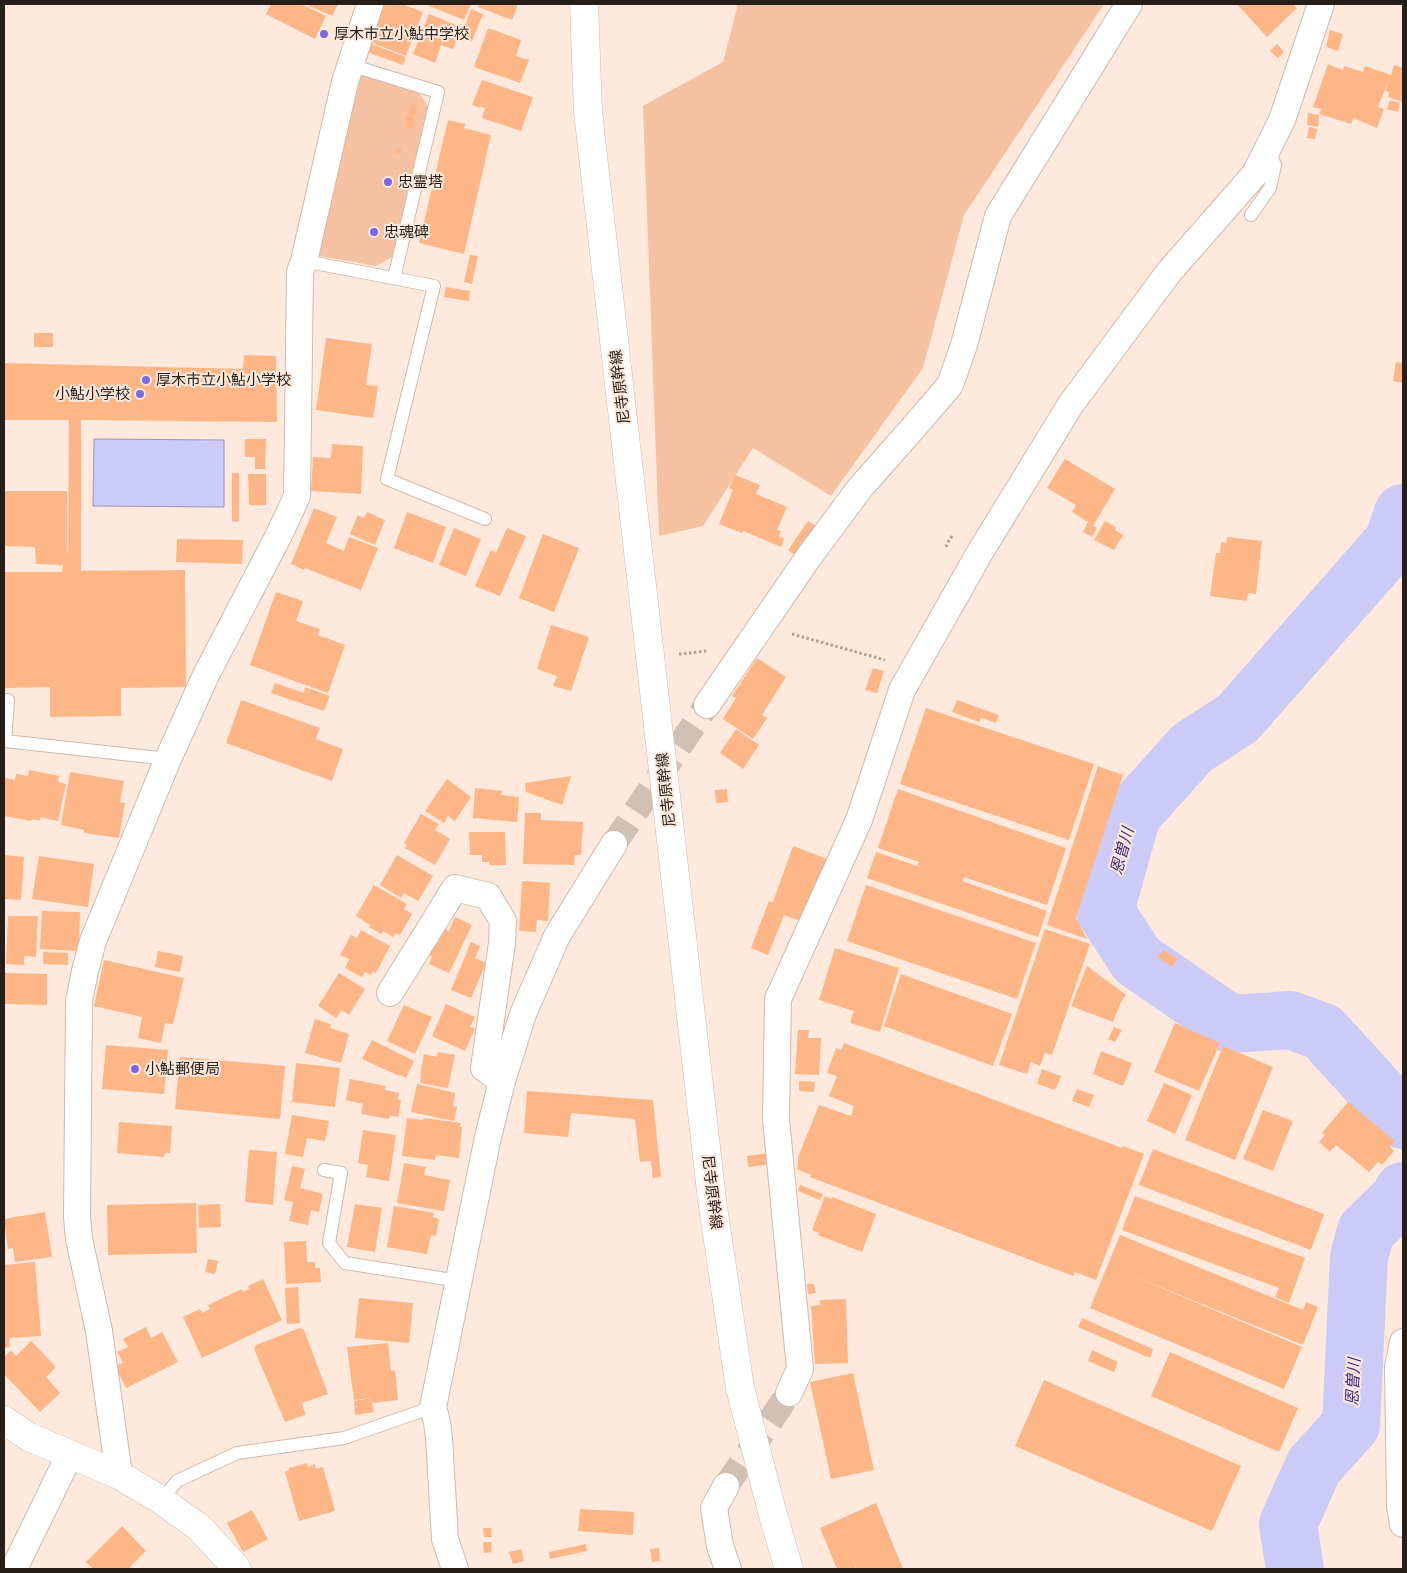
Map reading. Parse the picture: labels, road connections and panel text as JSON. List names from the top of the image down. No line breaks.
{"streets":{"street":["尼寺原幹線"]},"water":["恩曽川"],"places":["厚木市立小鮎中学校","忠霊塔","忠魂碑","厚木市立小鮎小学校","小鮎小学校","小鮎郵便局"]}
